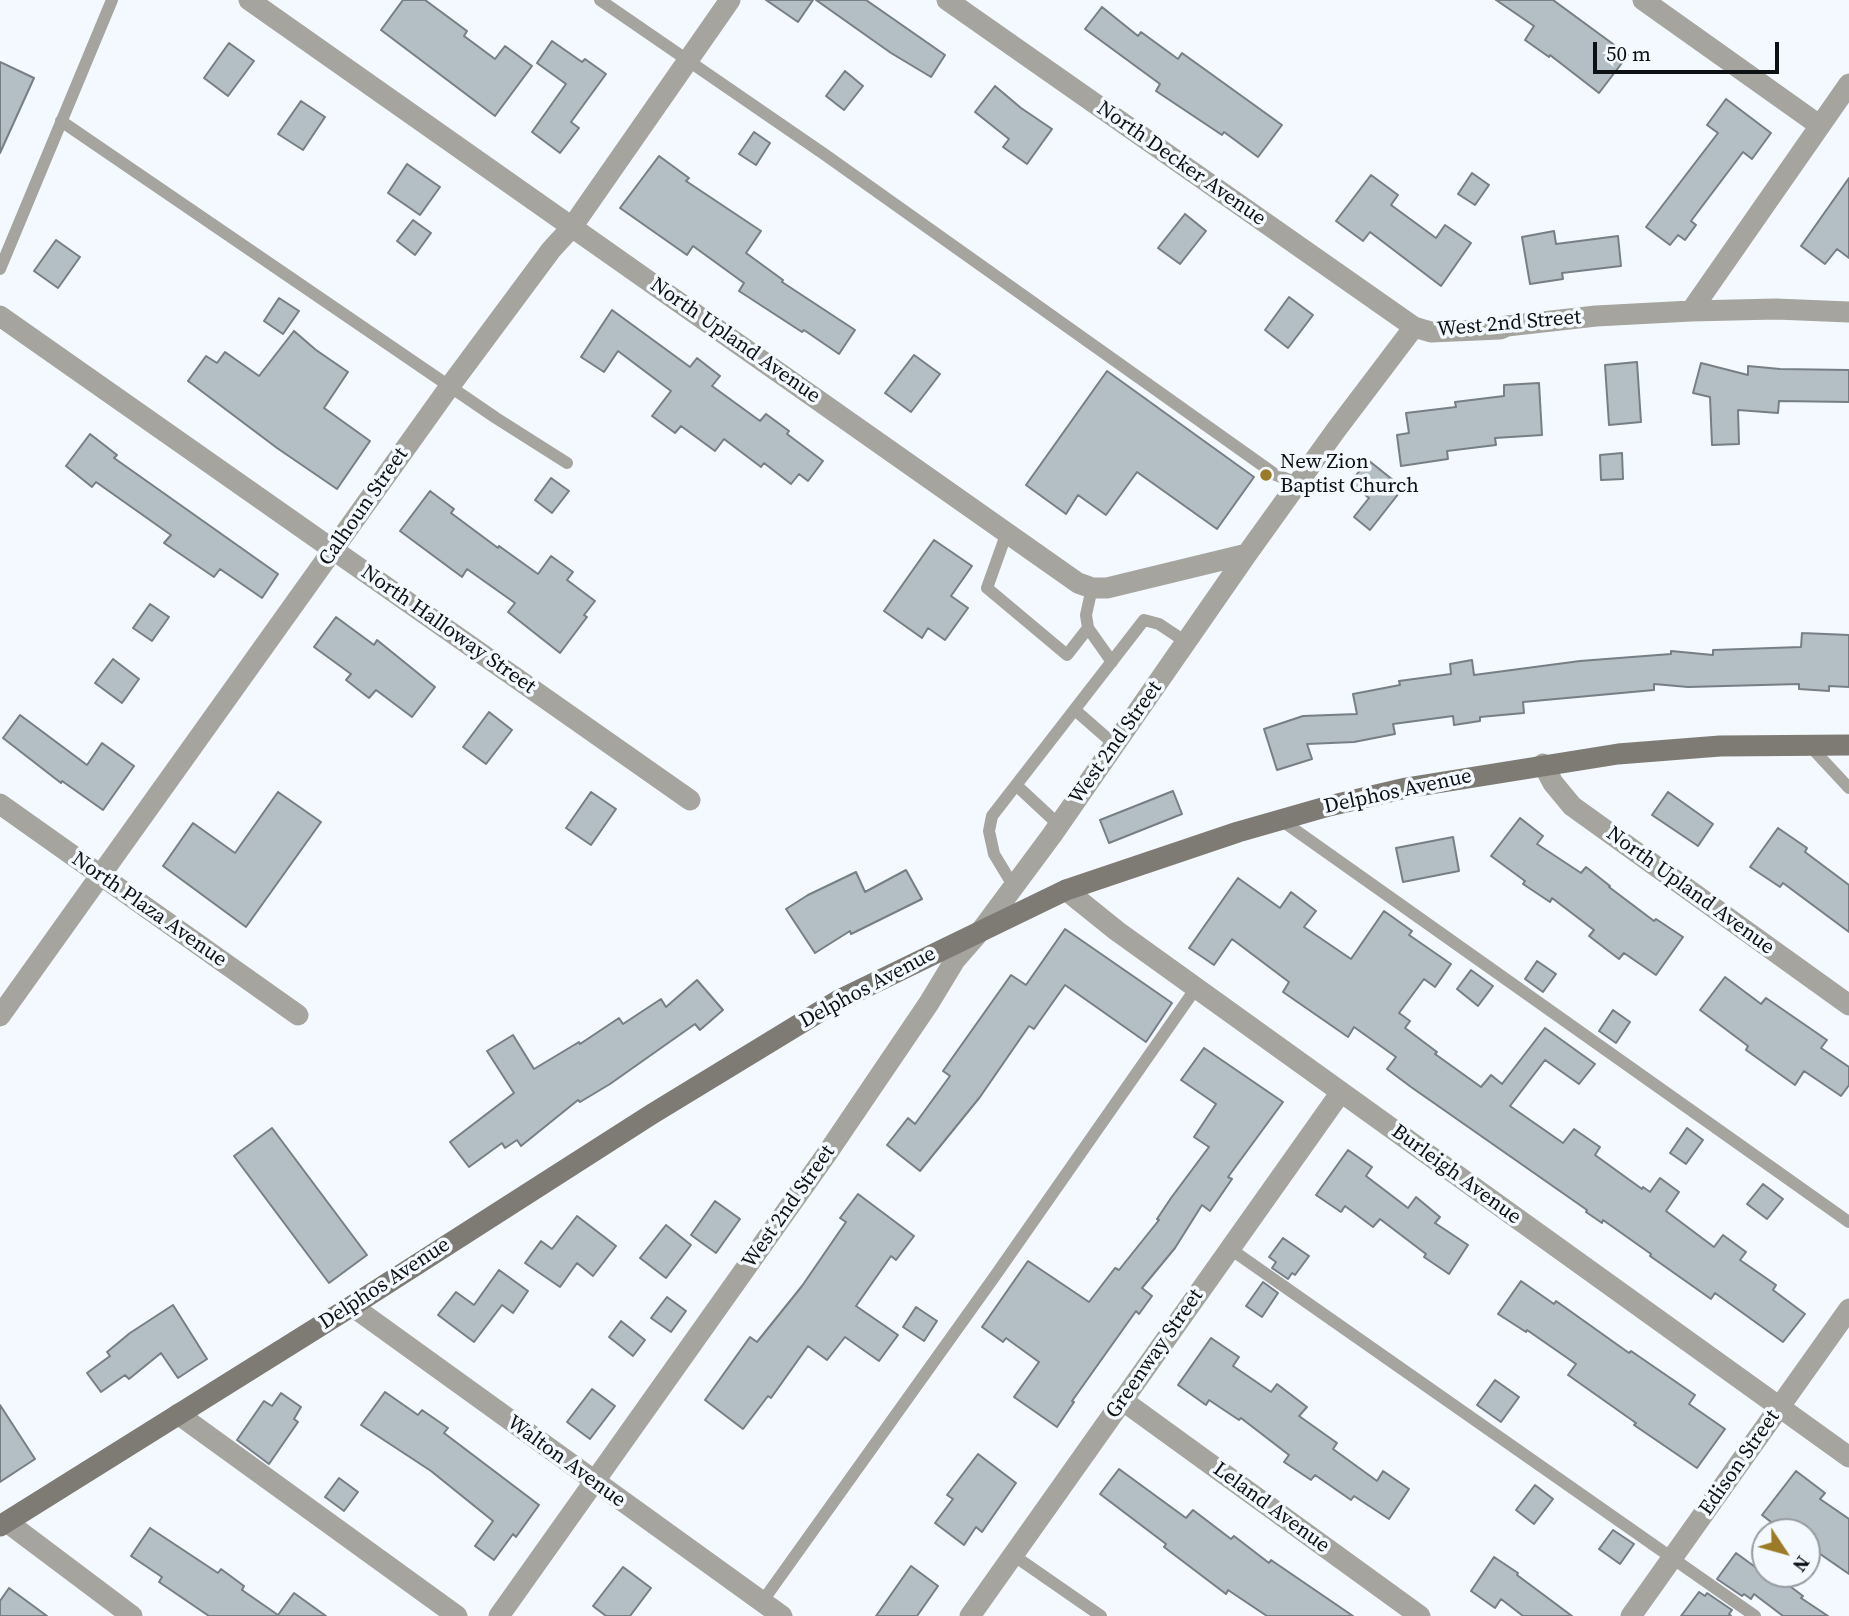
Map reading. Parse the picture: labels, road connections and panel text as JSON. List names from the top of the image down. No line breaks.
{"streets":{"street":["North Decker Avenue","West 2nd Street","North Upland Avenue","Calhoun Street","North Halloway Street","Delphos Avenue","North Plaza Avenue","Burleigh Avenue","Greenway Street","Walton Avenue","Edison Street","Leland Avenue"]},"crossings":[["North Decker Avenue","West 2nd Street"],["West 2nd Street","Delphos Avenue"],["West 2nd Street","Walton Avenue"],["North Upland Avenue","Calhoun Street"],["North Upland Avenue","Delphos Avenue"],["Calhoun Street","North Halloway Street"],["Calhoun Street","North Plaza Avenue"],["Delphos Avenue","Burleigh Avenue"],["Delphos Avenue","Walton Avenue"],["Burleigh Avenue","Greenway Street"],["Burleigh Avenue","Edison Street"],["Greenway Street","Leland Avenue"]],"places":["New Zion Baptist Church"],"scale_bar":"50 m","north":"bottom right"}
